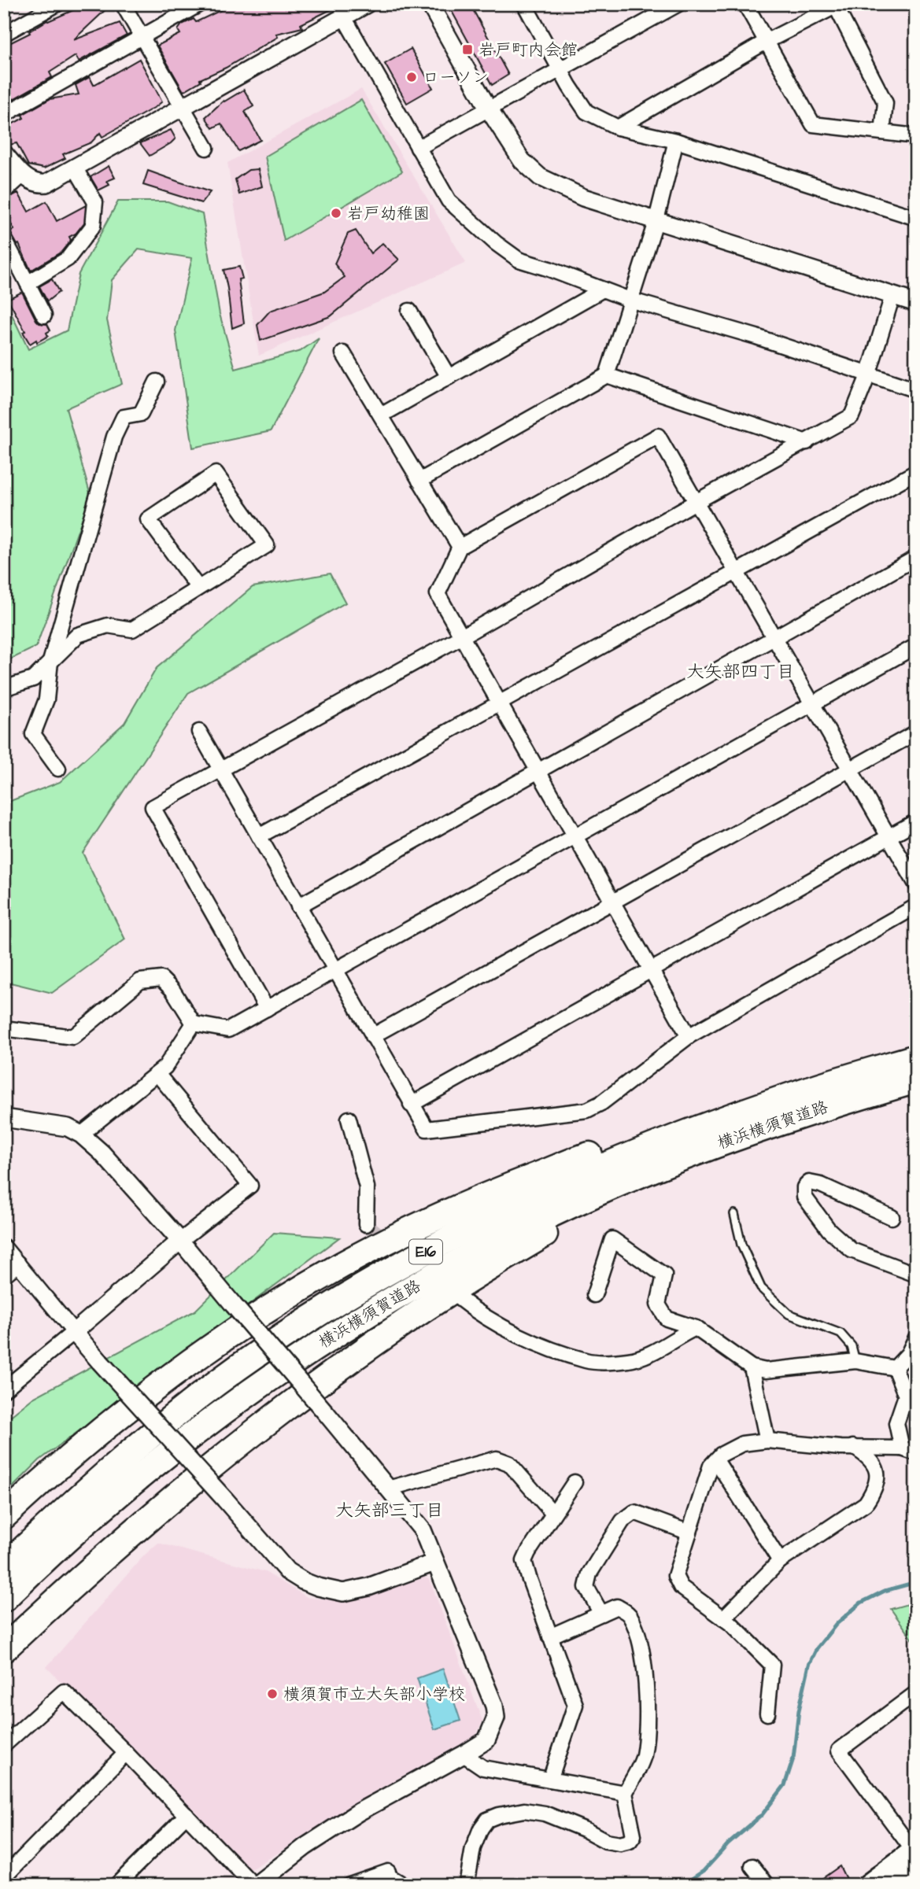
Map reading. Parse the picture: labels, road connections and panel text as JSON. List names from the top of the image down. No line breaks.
{"streets":{"highway":["横浜横須賀道路","E16"]},"districts":["大矢部四丁目","大矢部三丁目"],"places":{"transit":["岩戸町内会館"],"other":["ローソン","岩戸幼稚園","横須賀市立大矢部小学校"]}}
